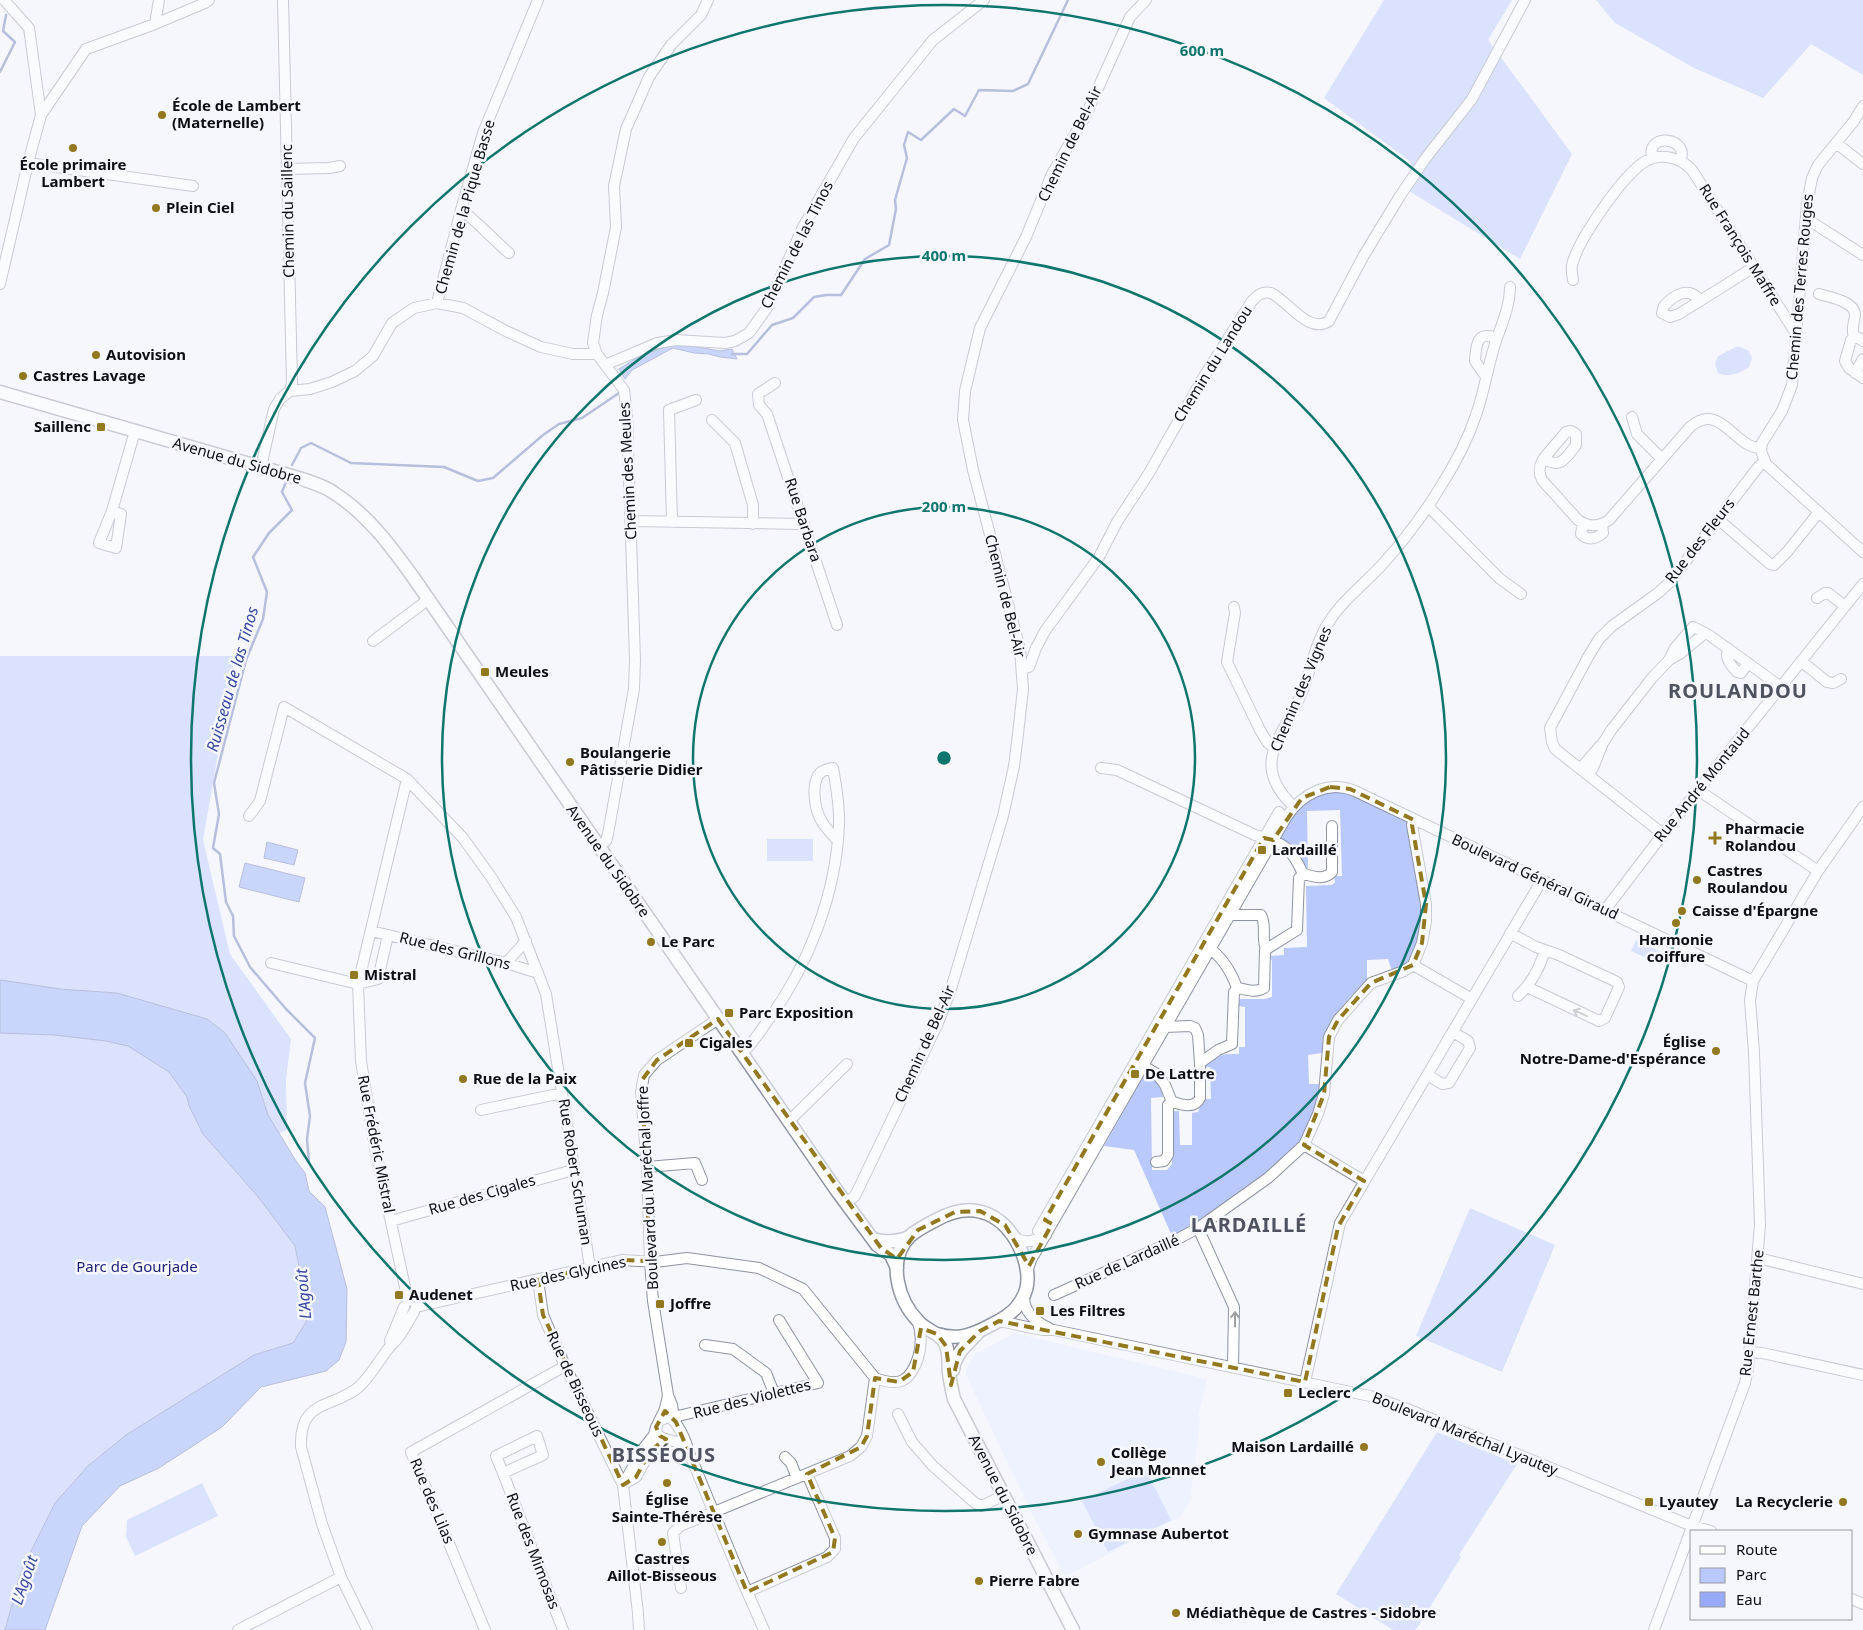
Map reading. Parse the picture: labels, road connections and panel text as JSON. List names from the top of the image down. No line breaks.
{"streets":{"main road":["Avenue du Sidobre"],"street":["Chemin de Bel-Air","Chemin de la Pique Basse","Chemin du Saillenc","Chemin de las Tinos","Rue François Maffre","Chemin des Terres Rouges","Chemin du Landou","Chemin des Meules","Rue Barbara","Rue des Fleurs","Chemin des Vignes","Rue André Montaud","Boulevard Général Giraud","Rue des Grillons","Rue Frédéric Mistral","Rue Robert Schuman","Boulevard du Maréchal Joffre","Rue des Cigales","Rue de Lardaillé","Rue des Glycines","Rue Ernest Barthe","Rue de Bisseous","Rue des Violettes","Boulevard Maréchal Lyautey","Rue des Lilas","Rue des Mimosas"]},"crossings":[["Chemin de Bel-Air","Chemin du Landou"],["Chemin de Bel-Air","Avenue du Sidobre"],["Chemin de las Tinos","Chemin des Meules"],["Rue François Maffre","Chemin des Terres Rouges"],["Avenue du Sidobre","Chemin des Meules"],["Avenue du Sidobre","Boulevard du Maréchal Joffre"],["Rue des Fleurs","Rue André Montaud"],["Chemin des Vignes","Boulevard Général Giraud"],["Rue André Montaud","Boulevard Général Giraud"],["Boulevard Général Giraud","Rue Ernest Barthe"],["Rue des Grillons","Rue Frédéric Mistral"],["Rue des Grillons","Rue Robert Schuman"],["Rue Frédéric Mistral","Rue Robert Schuman"],["Rue Frédéric Mistral","Rue des Cigales"],["Rue Frédéric Mistral","Rue des Glycines"],["Rue Robert Schuman","Rue des Cigales"],["Rue Robert Schuman","Rue des Glycines"],["Boulevard du Maréchal Joffre","Rue des Glycines"],["Boulevard du Maréchal Joffre","Rue des Violettes"],["Rue des Glycines","Rue de Bisseous"],["Rue Ernest Barthe","Boulevard Maréchal Lyautey"],["Rue de Bisseous","Rue des Lilas"]],"districts":["ROULANDOU","LARDAILLÉ","BISSÉOUS"],"water":["Ruisseau de las Tinos","L'Agoût"],"parks":["Parc de Gourjade"],"places":{"other":["École de Lambert (Maternelle)","École primaire Lambert","Plein Ciel","Autovision","Castres Lavage","Boulangerie Pâtisserie Didier","Castres Roulandou","Caisse d'Épargne","Harmonie coiffure","Le Parc","Église Notre-Dame-d'Espérance","Rue de la Paix","Maison Lardaillé","Collège Jean Monnet","Église Sainte-Thérèse","La Recyclerie","Gymnase Aubertot","Castres Aillot-Bisseous","Pierre Fabre","Médiathèque de Castres - Sidobre"],"transit":["Saillenc","Meules","Lardaillé","Mistral","Parc Exposition","Cigales","De Lattre","Audenet","Joffre","Les Filtres","Leclerc","Lyautey"],"health":["Pharmacie Rolandou"]},"legend":["Route","Parc","Eau"],"rings":["600 m","400 m","200 m"]}
